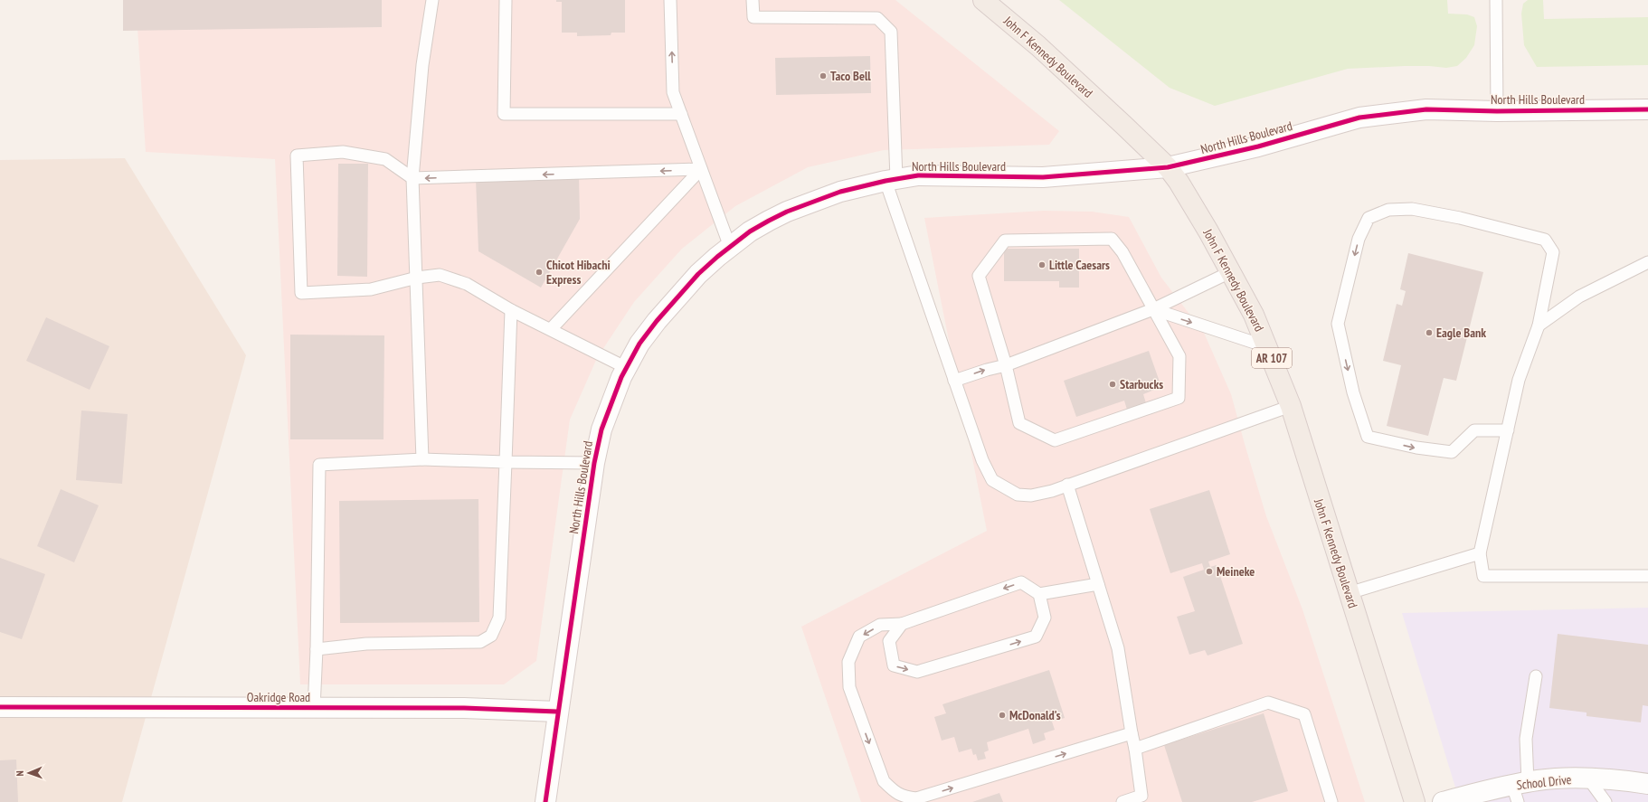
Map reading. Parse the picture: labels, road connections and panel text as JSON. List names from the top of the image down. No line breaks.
{"streets":{"main road":["John F Kennedy Boulevard","AR 107"],"street":["North Hills Boulevard","Oakridge Road","School Drive"]},"crossings":[["John F Kennedy Boulevard","North Hills Boulevard"],["North Hills Boulevard","Oakridge Road"]],"places":["Taco Bell","Little Caesars","Chicot Hibachi Express","Eagle Bank","Starbucks","Meineke","McDonald's"],"north":"left"}
